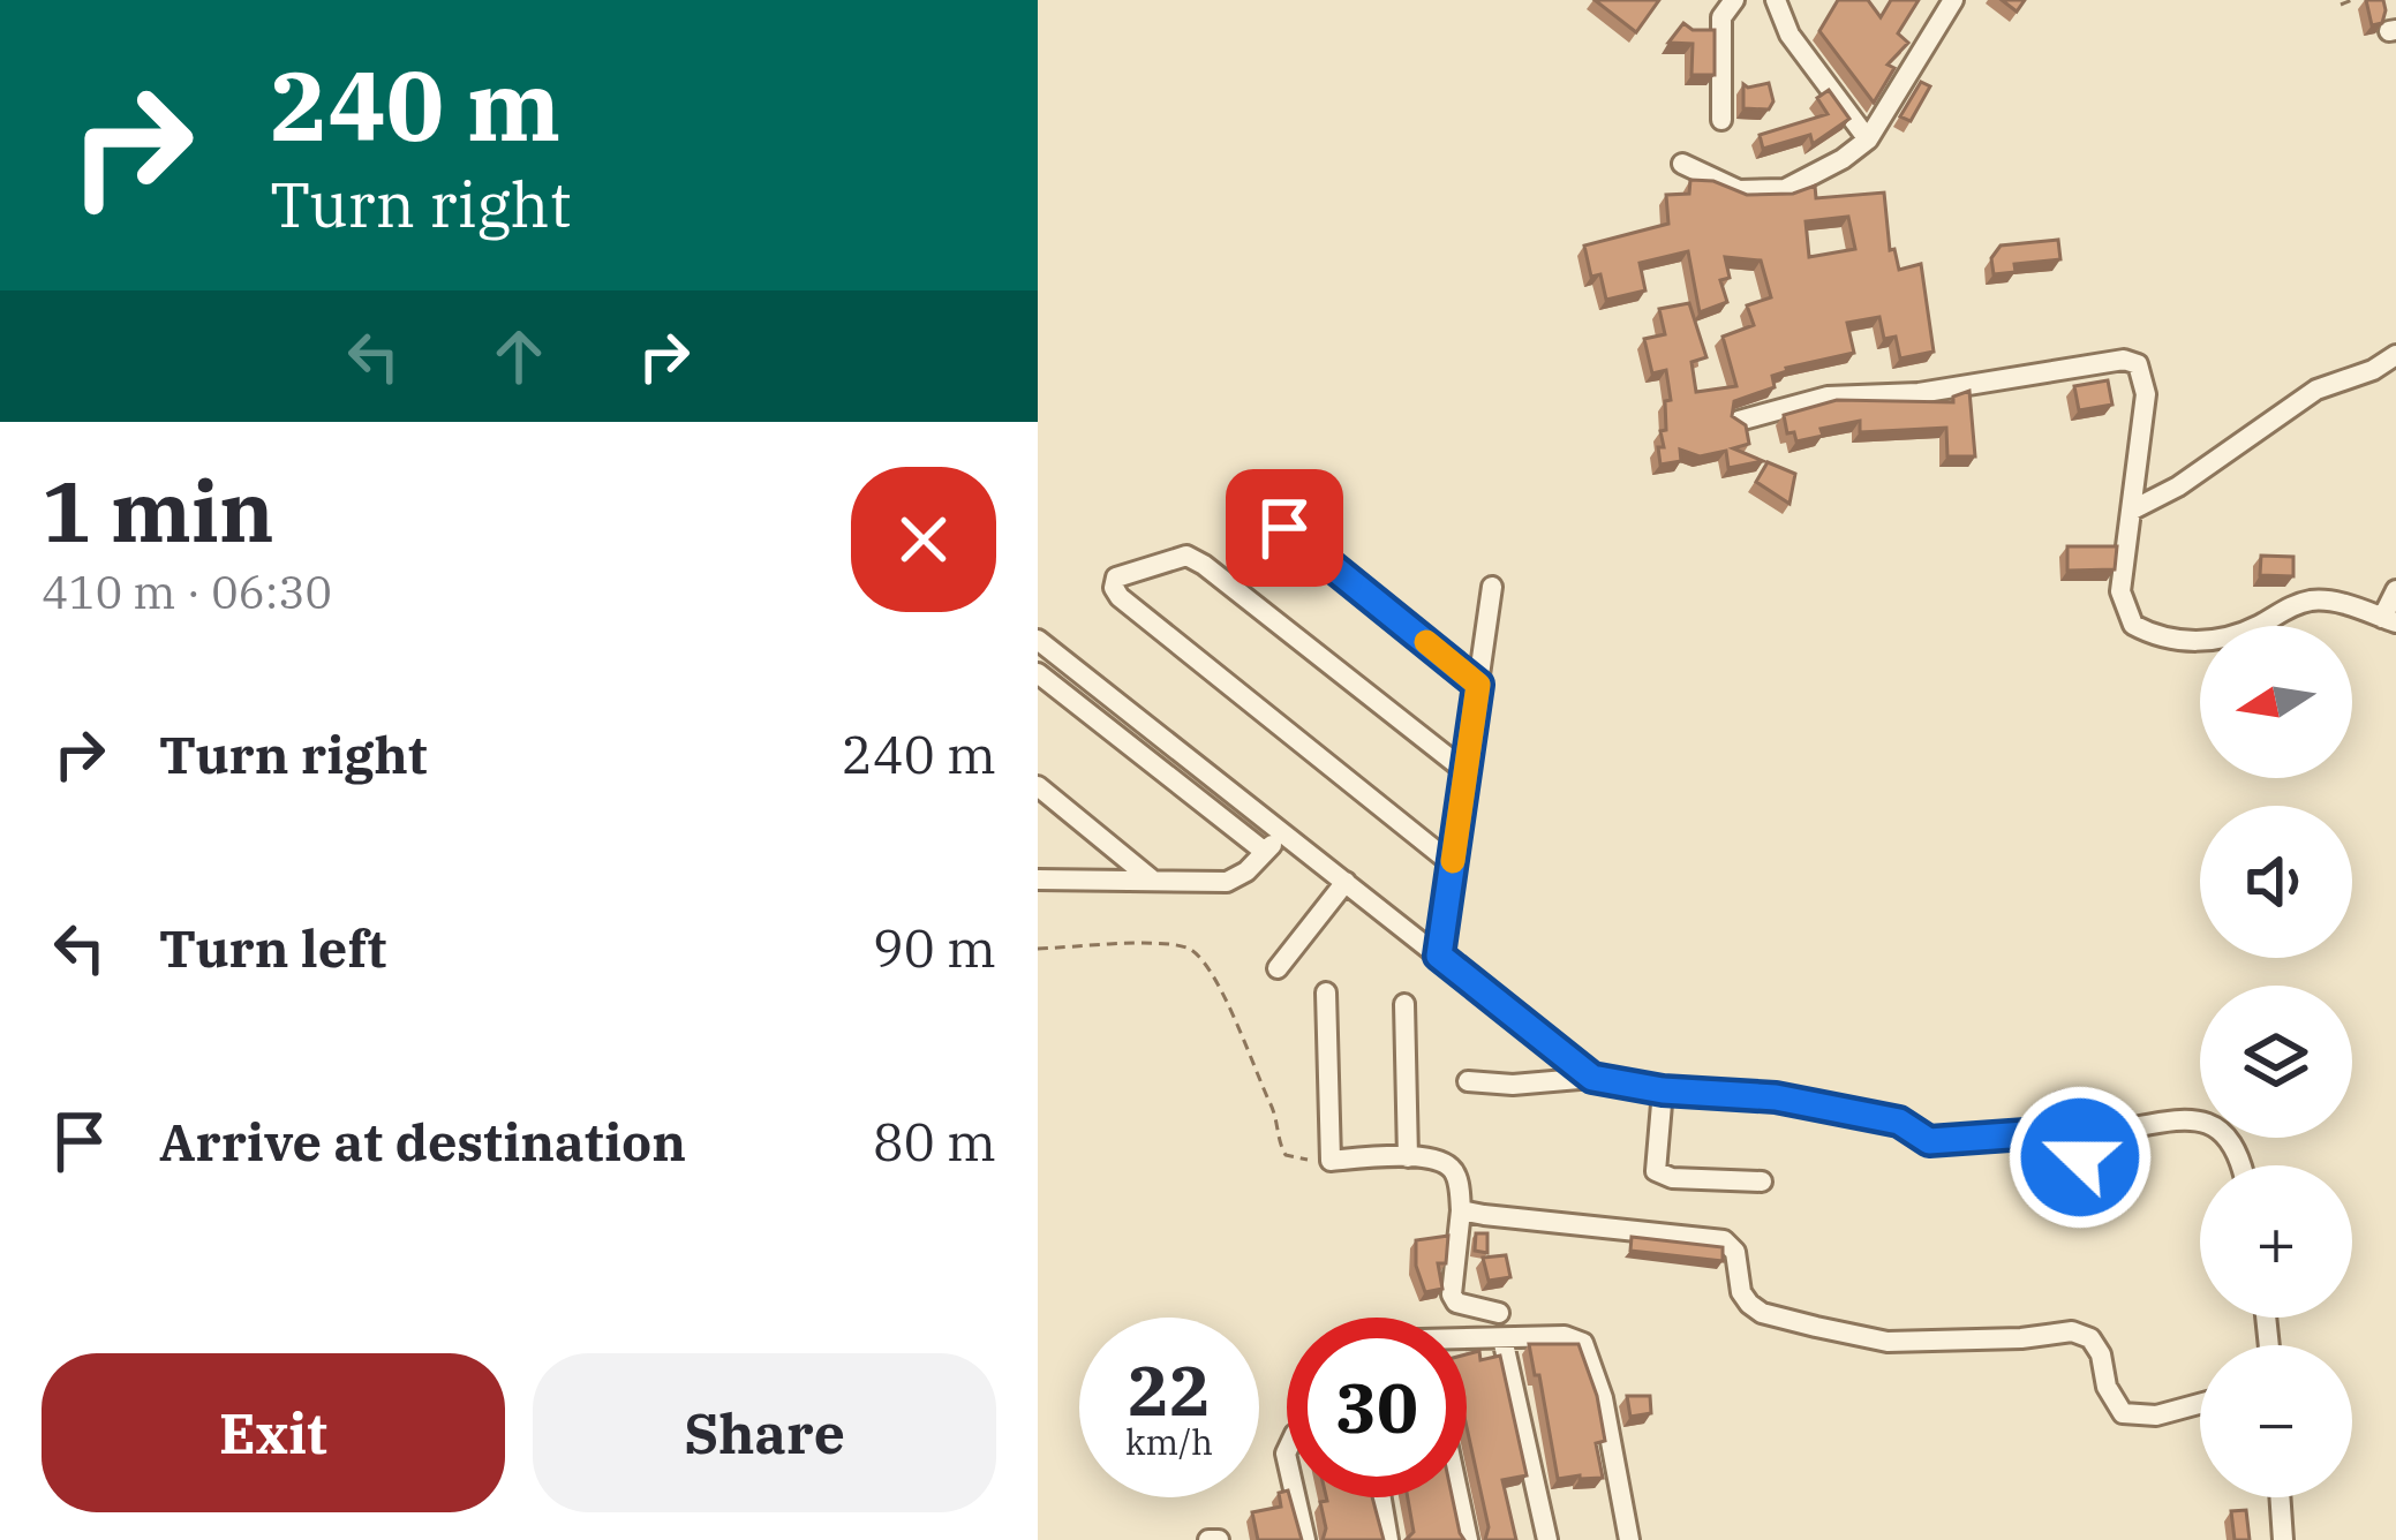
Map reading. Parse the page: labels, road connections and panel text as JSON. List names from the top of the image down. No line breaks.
{"north":"left","page":{"turn":["240 m","Turn right"],"heading":["1 min","410 m · 06:30"],"map_buttons":["+","−"],"list":[{"name":"Turn right","value":"240 m"},{"name":"Turn left","value":"90 m"},{"name":"Arrive at destination","value":"80 m"}],"speed":"22 km/h","limit":"30","buttons":["Exit","Share"]}}
